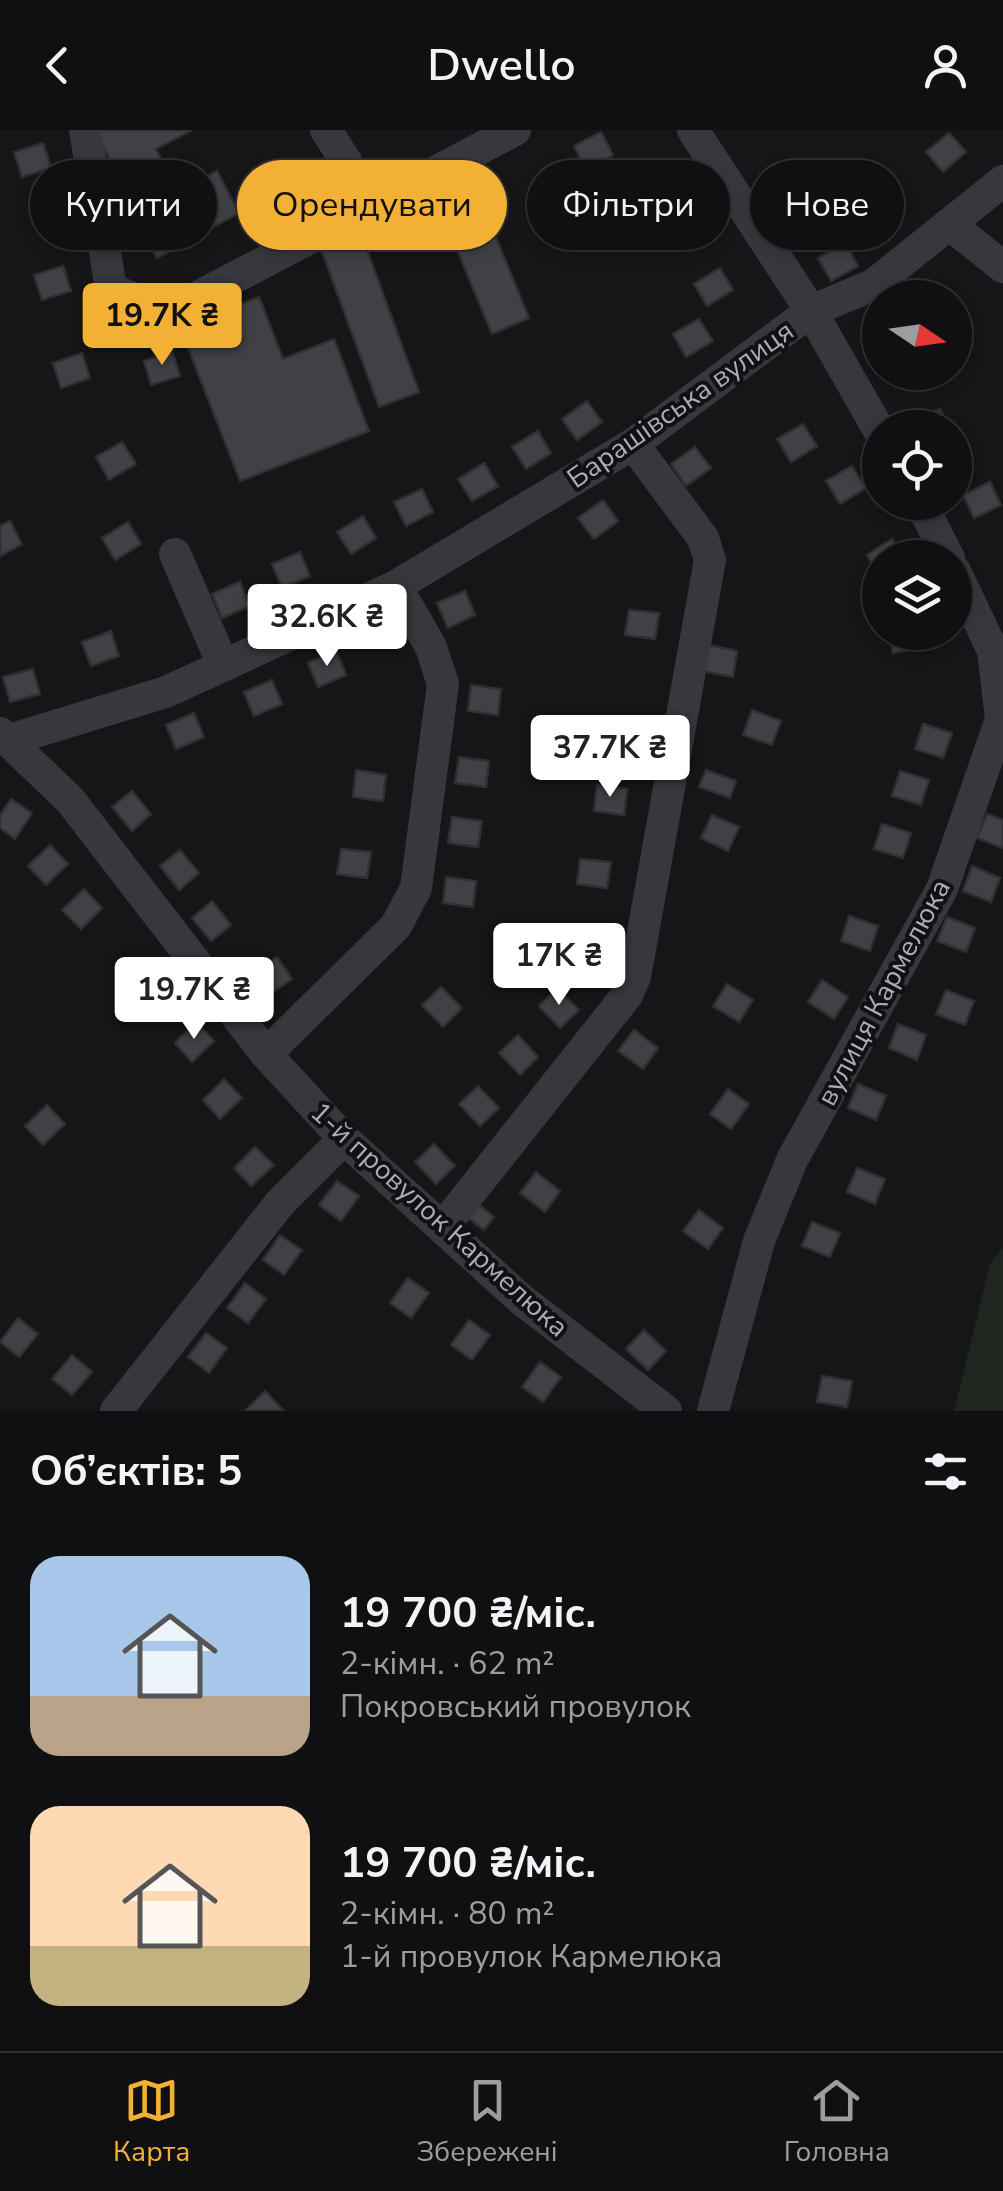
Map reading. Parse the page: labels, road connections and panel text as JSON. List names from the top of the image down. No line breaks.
{"streets":{"street":["Барашівська вулиця","вулиця Кармелюка","1-й провулок Кармелюка"]},"crossings":[["Барашівська вулиця","1-й провулок Кармелюка"]],"north":"right","page":{"header":"Dwello","chip":["Купити","Орендувати","Фільтри","Нове"],"price":["19.7K ₴","32.6K ₴","37.7K ₴","17K ₴","19.7K ₴"],"heading":"Об’єктів: 5","list":[{"name":"19 700 ₴/міс.","note":"2-кімн. · 62 m² · Покровський провулок"},{"name":"19 700 ₴/міс.","note":"2-кімн. · 80 m² · 1-й провулок Кармелюка"}],"tabs":["Карта","Збережені","Головна"]}}
